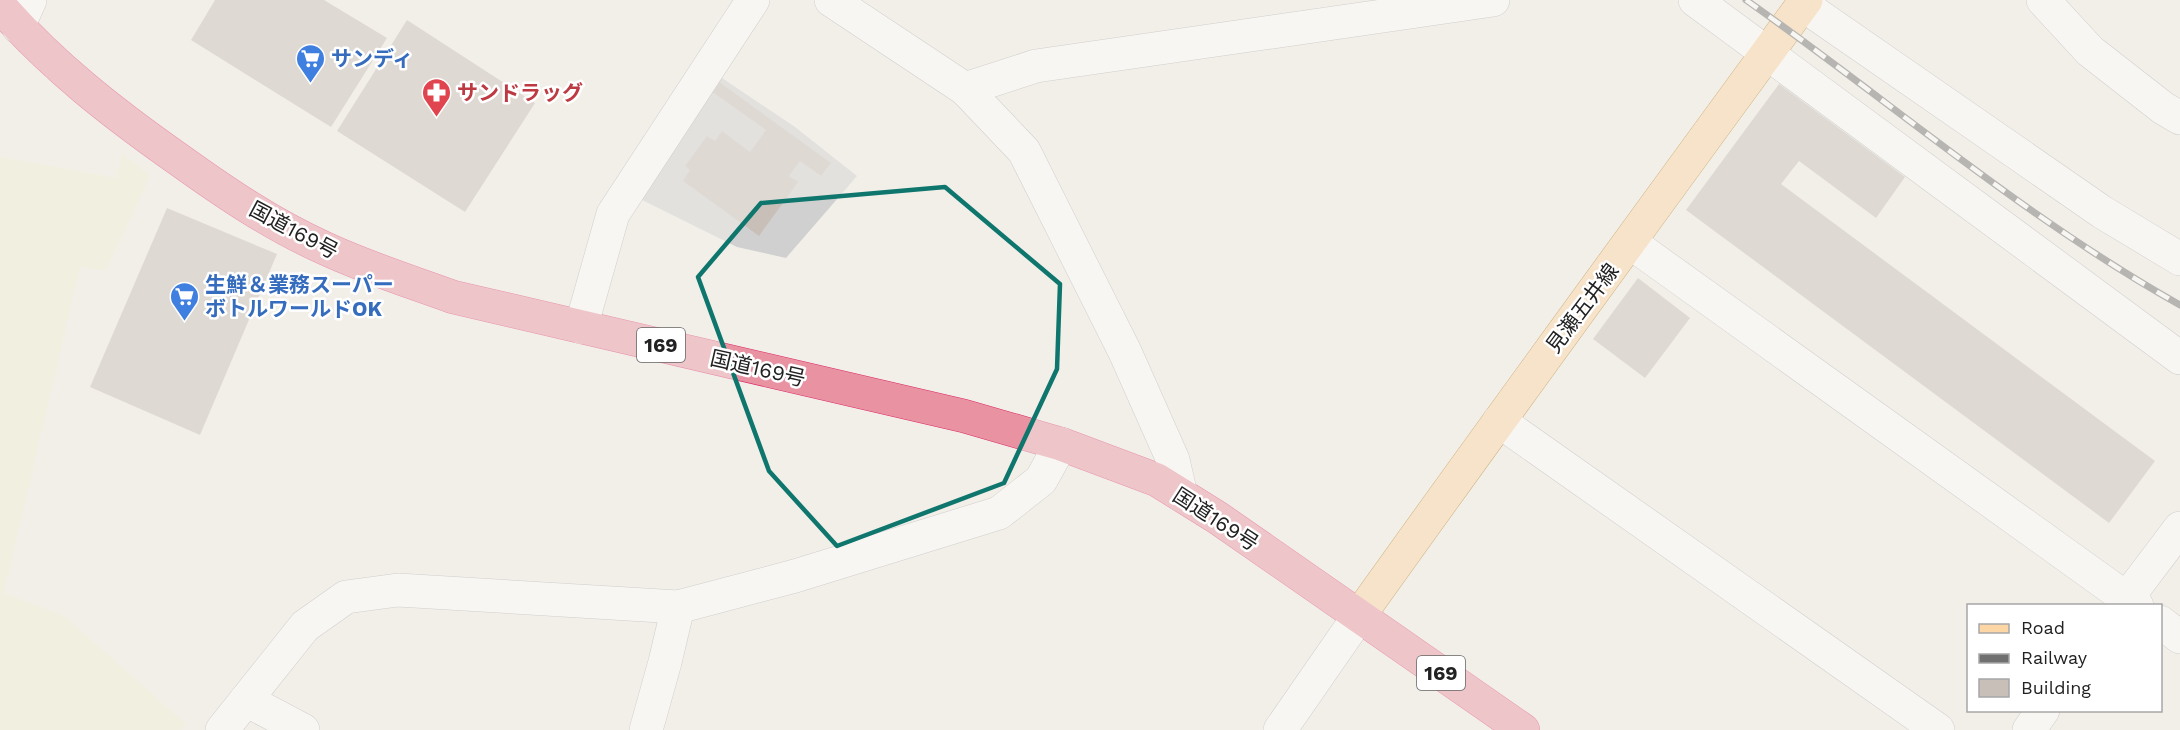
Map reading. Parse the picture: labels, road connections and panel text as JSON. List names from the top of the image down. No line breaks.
{"streets":{"highway":["国道169号","169"],"main road":["見瀬五井線"]},"crossings":[["国道169号","見瀬五井線"]],"places":{"supermarket":["サンディ","生鮮＆業務スーパー ボトルワールドOK"],"pharmacy":["サンドラッグ"]},"legend":["Road","Railway","Building"]}
